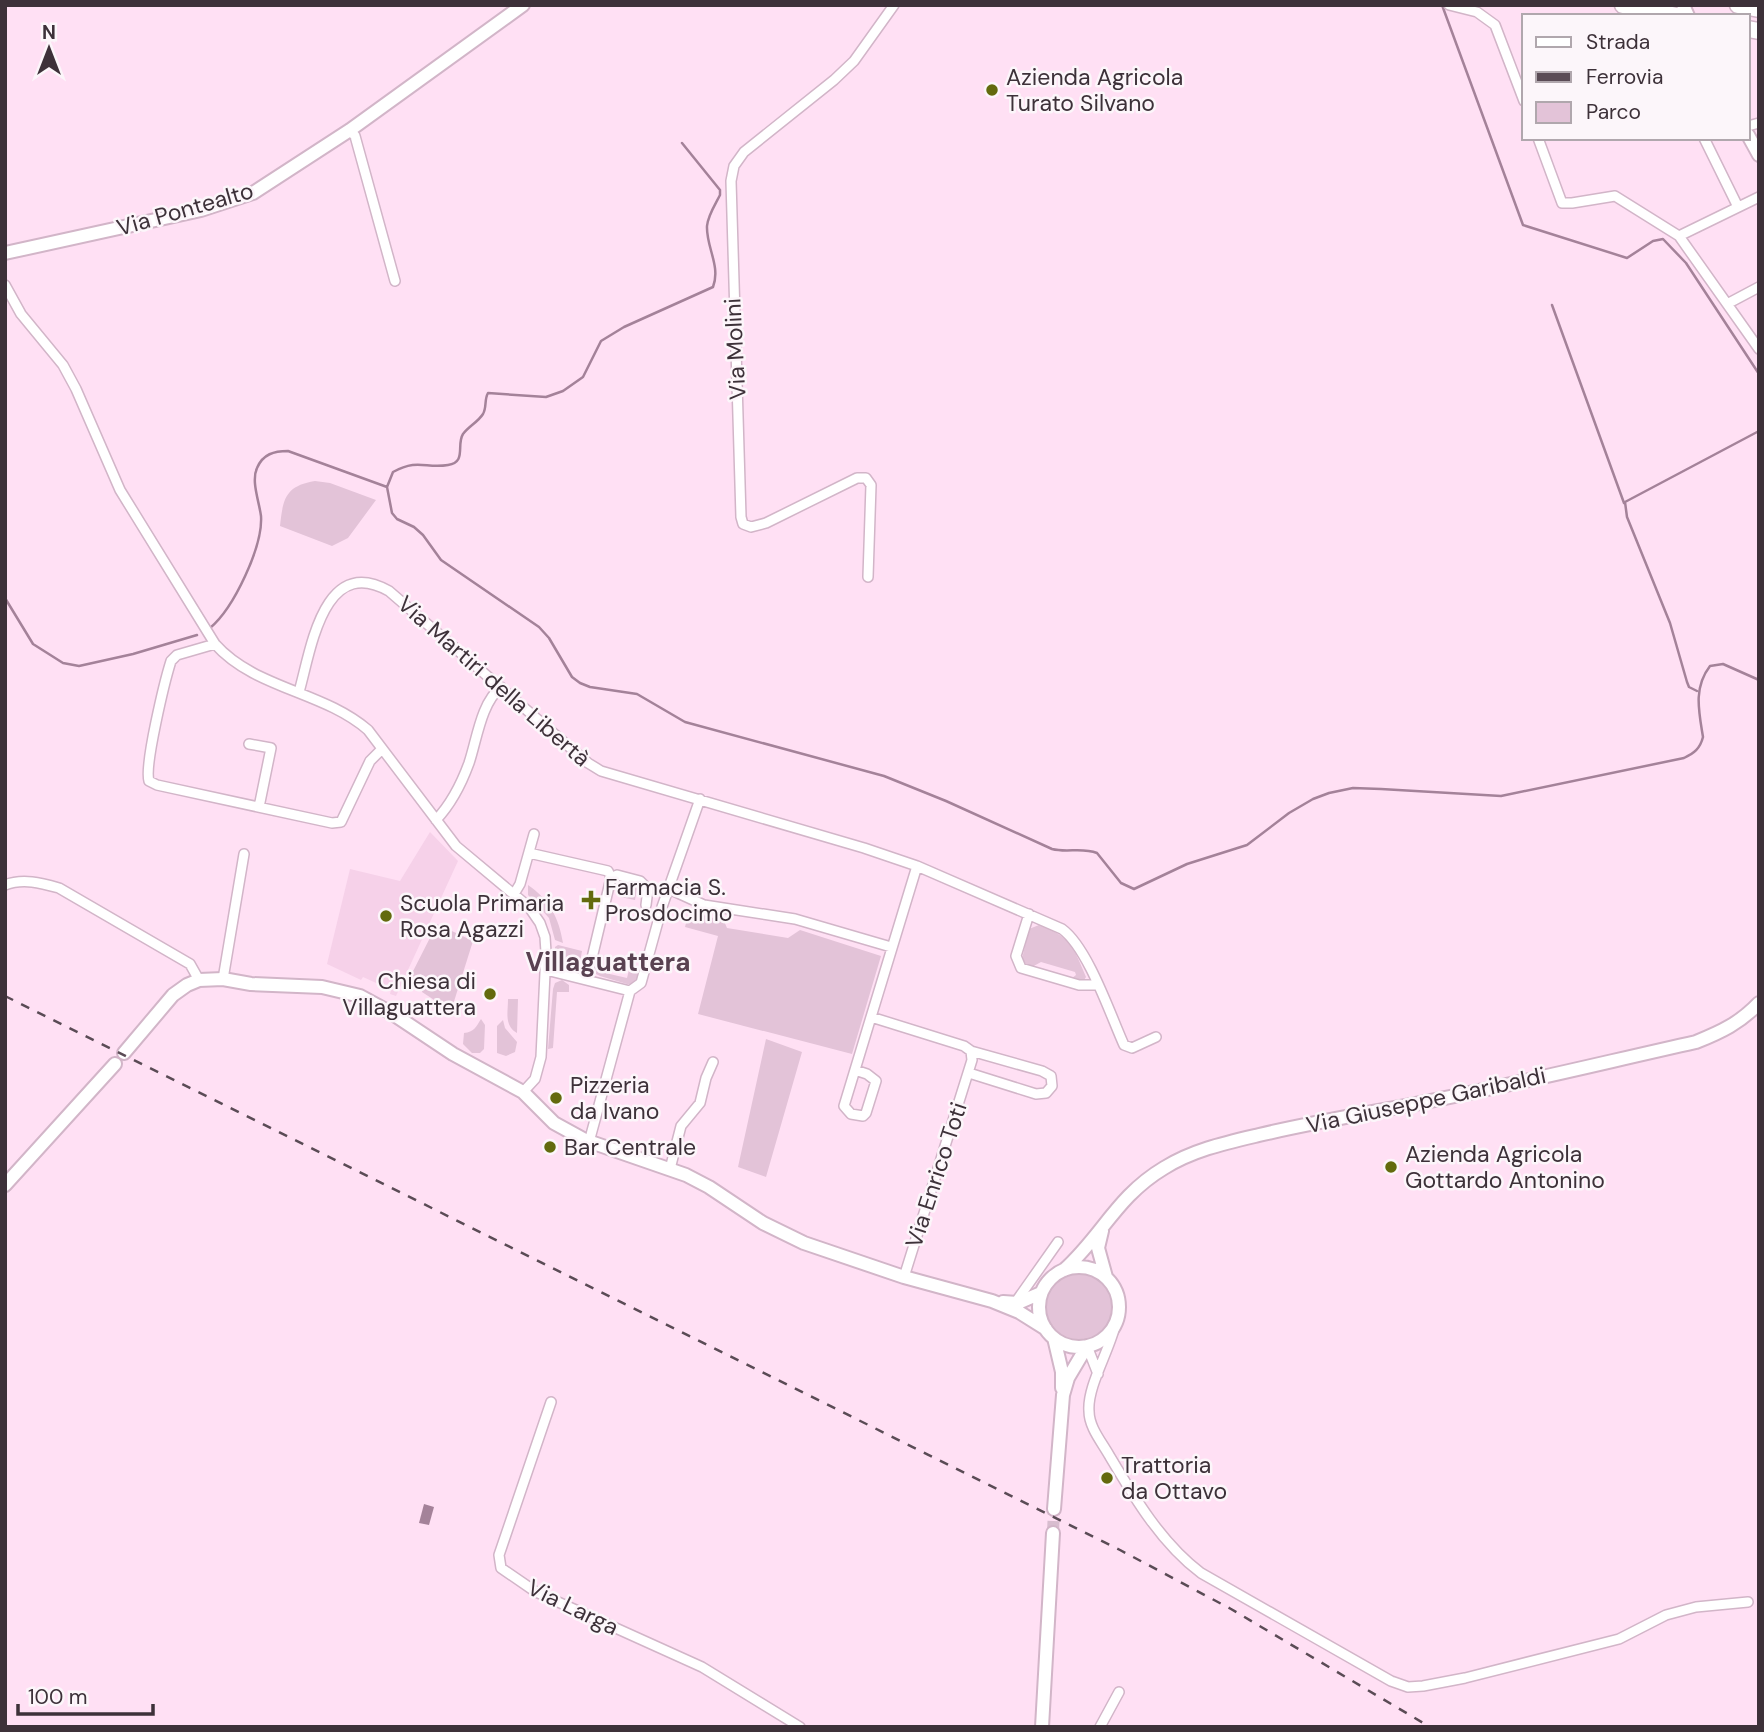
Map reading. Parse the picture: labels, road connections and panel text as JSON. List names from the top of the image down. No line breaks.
{"streets":{"street":["Via Pontealto","Via Molini","Via Martiri della Libertà","Via Giuseppe Garibaldi","Via Enrico Toti","Via Larga"]},"districts":["Villaguattera"],"places":{"other":["Azienda Agricola Turato Silvano","Scuola Primaria Rosa Agazzi","Chiesa di Villaguattera","Pizzeria da Ivano","Bar Centrale","Azienda Agricola Gottardo Antonino","Trattoria da Ottavo"],"health":["Farmacia S. Prosdocimo"]},"legend":["Strada","Ferrovia","Parco"],"scale_bar":"100 m","north":"top"}
